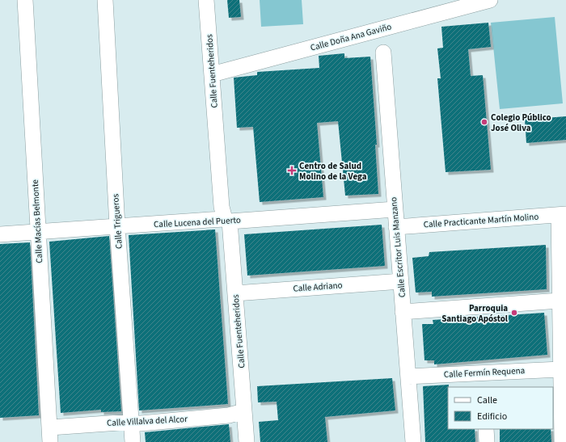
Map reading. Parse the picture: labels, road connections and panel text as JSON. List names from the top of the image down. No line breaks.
{"streets":{"street":["Calle Doña Ana Gaviño","Calle Fuenteheridos","Calle Practicante Martín Molino","Calle Macías Belmonte","Calle Trigueros","Calle Lucena del Puerto","Calle Escritor Luis Manzano","Calle Adriano","Calle Fermín Requena","Calle Villalva del Alcor"]},"crossings":[["Calle Doña Ana Gaviño","Calle Fuenteheridos"],["Calle Fuenteheridos","Calle Lucena del Puerto"],["Calle Fuenteheridos","Calle Adriano"],["Calle Fuenteheridos","Calle Villalva del Alcor"],["Calle Practicante Martín Molino","Calle Escritor Luis Manzano"],["Calle Macías Belmonte","Calle Lucena del Puerto"],["Calle Macías Belmonte","Calle Villalva del Alcor"],["Calle Trigueros","Calle Lucena del Puerto"],["Calle Trigueros","Calle Villalva del Alcor"],["Calle Lucena del Puerto","Calle Escritor Luis Manzano"],["Calle Escritor Luis Manzano","Calle Adriano"],["Calle Escritor Luis Manzano","Calle Fermín Requena"]],"places":{"other":["Colegio Público José Oliva","Parroquia Santiago Apóstol"],"health":["Centro de Salud Molino de la Vega"]},"legend":["Calle","Edificio"]}
